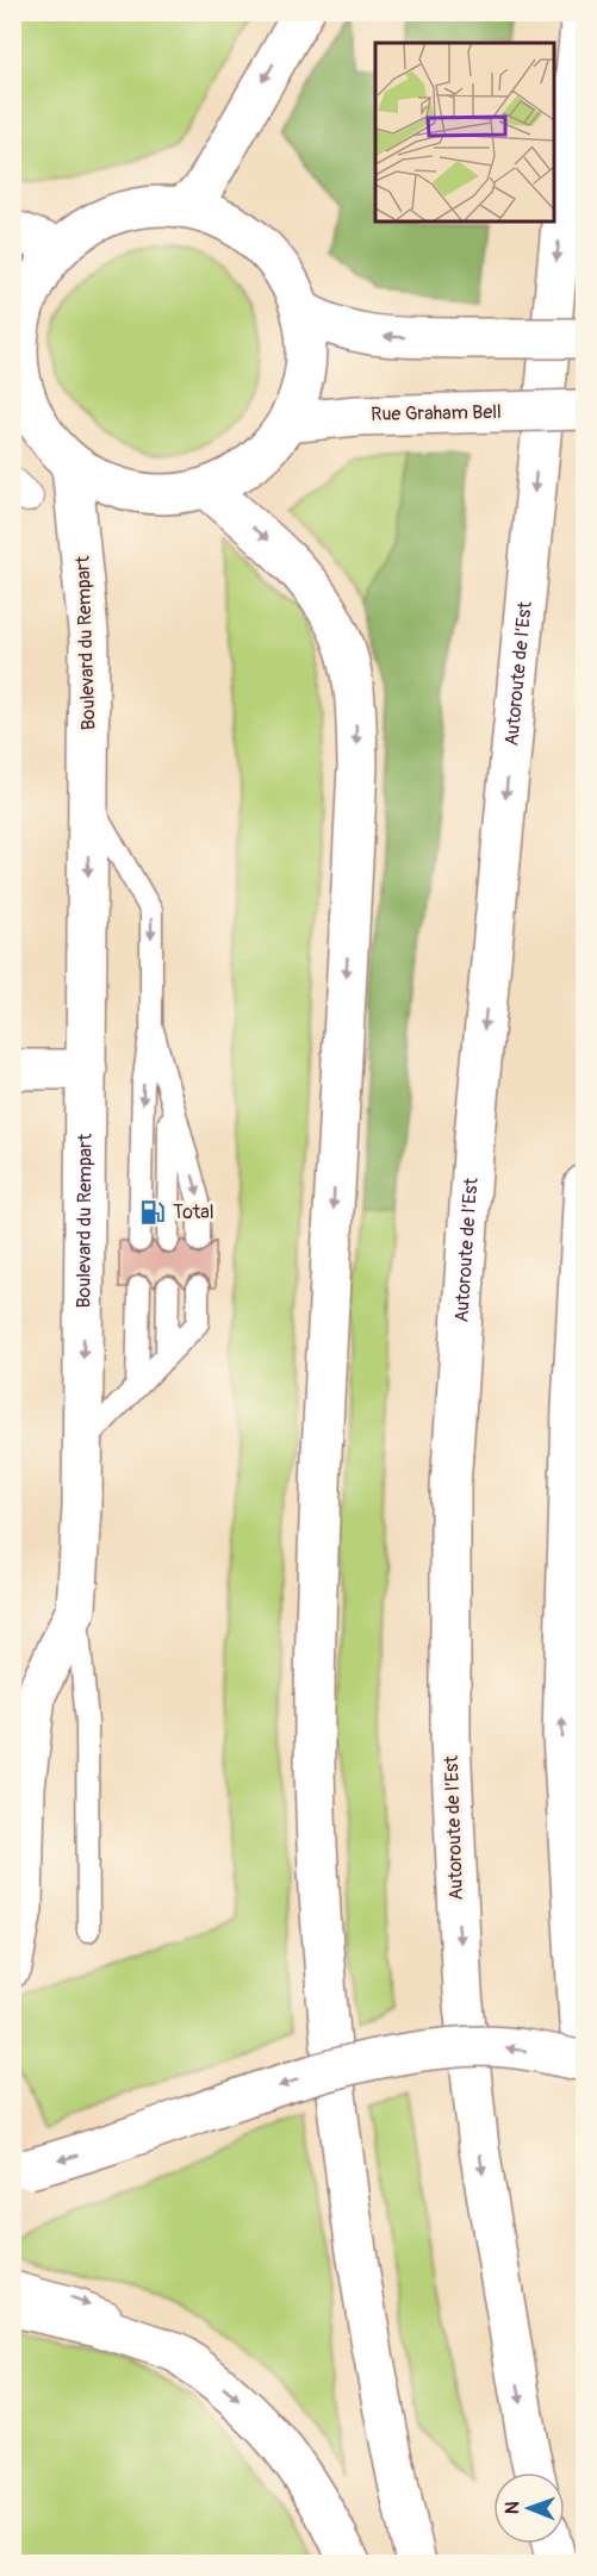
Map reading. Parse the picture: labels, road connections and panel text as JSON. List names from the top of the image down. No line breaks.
{"streets":{"main road":["Rue Graham Bell","Boulevard du Rempart","Autoroute de l’Est"]},"places":{"fuel station":["Total"]},"north":"left"}
